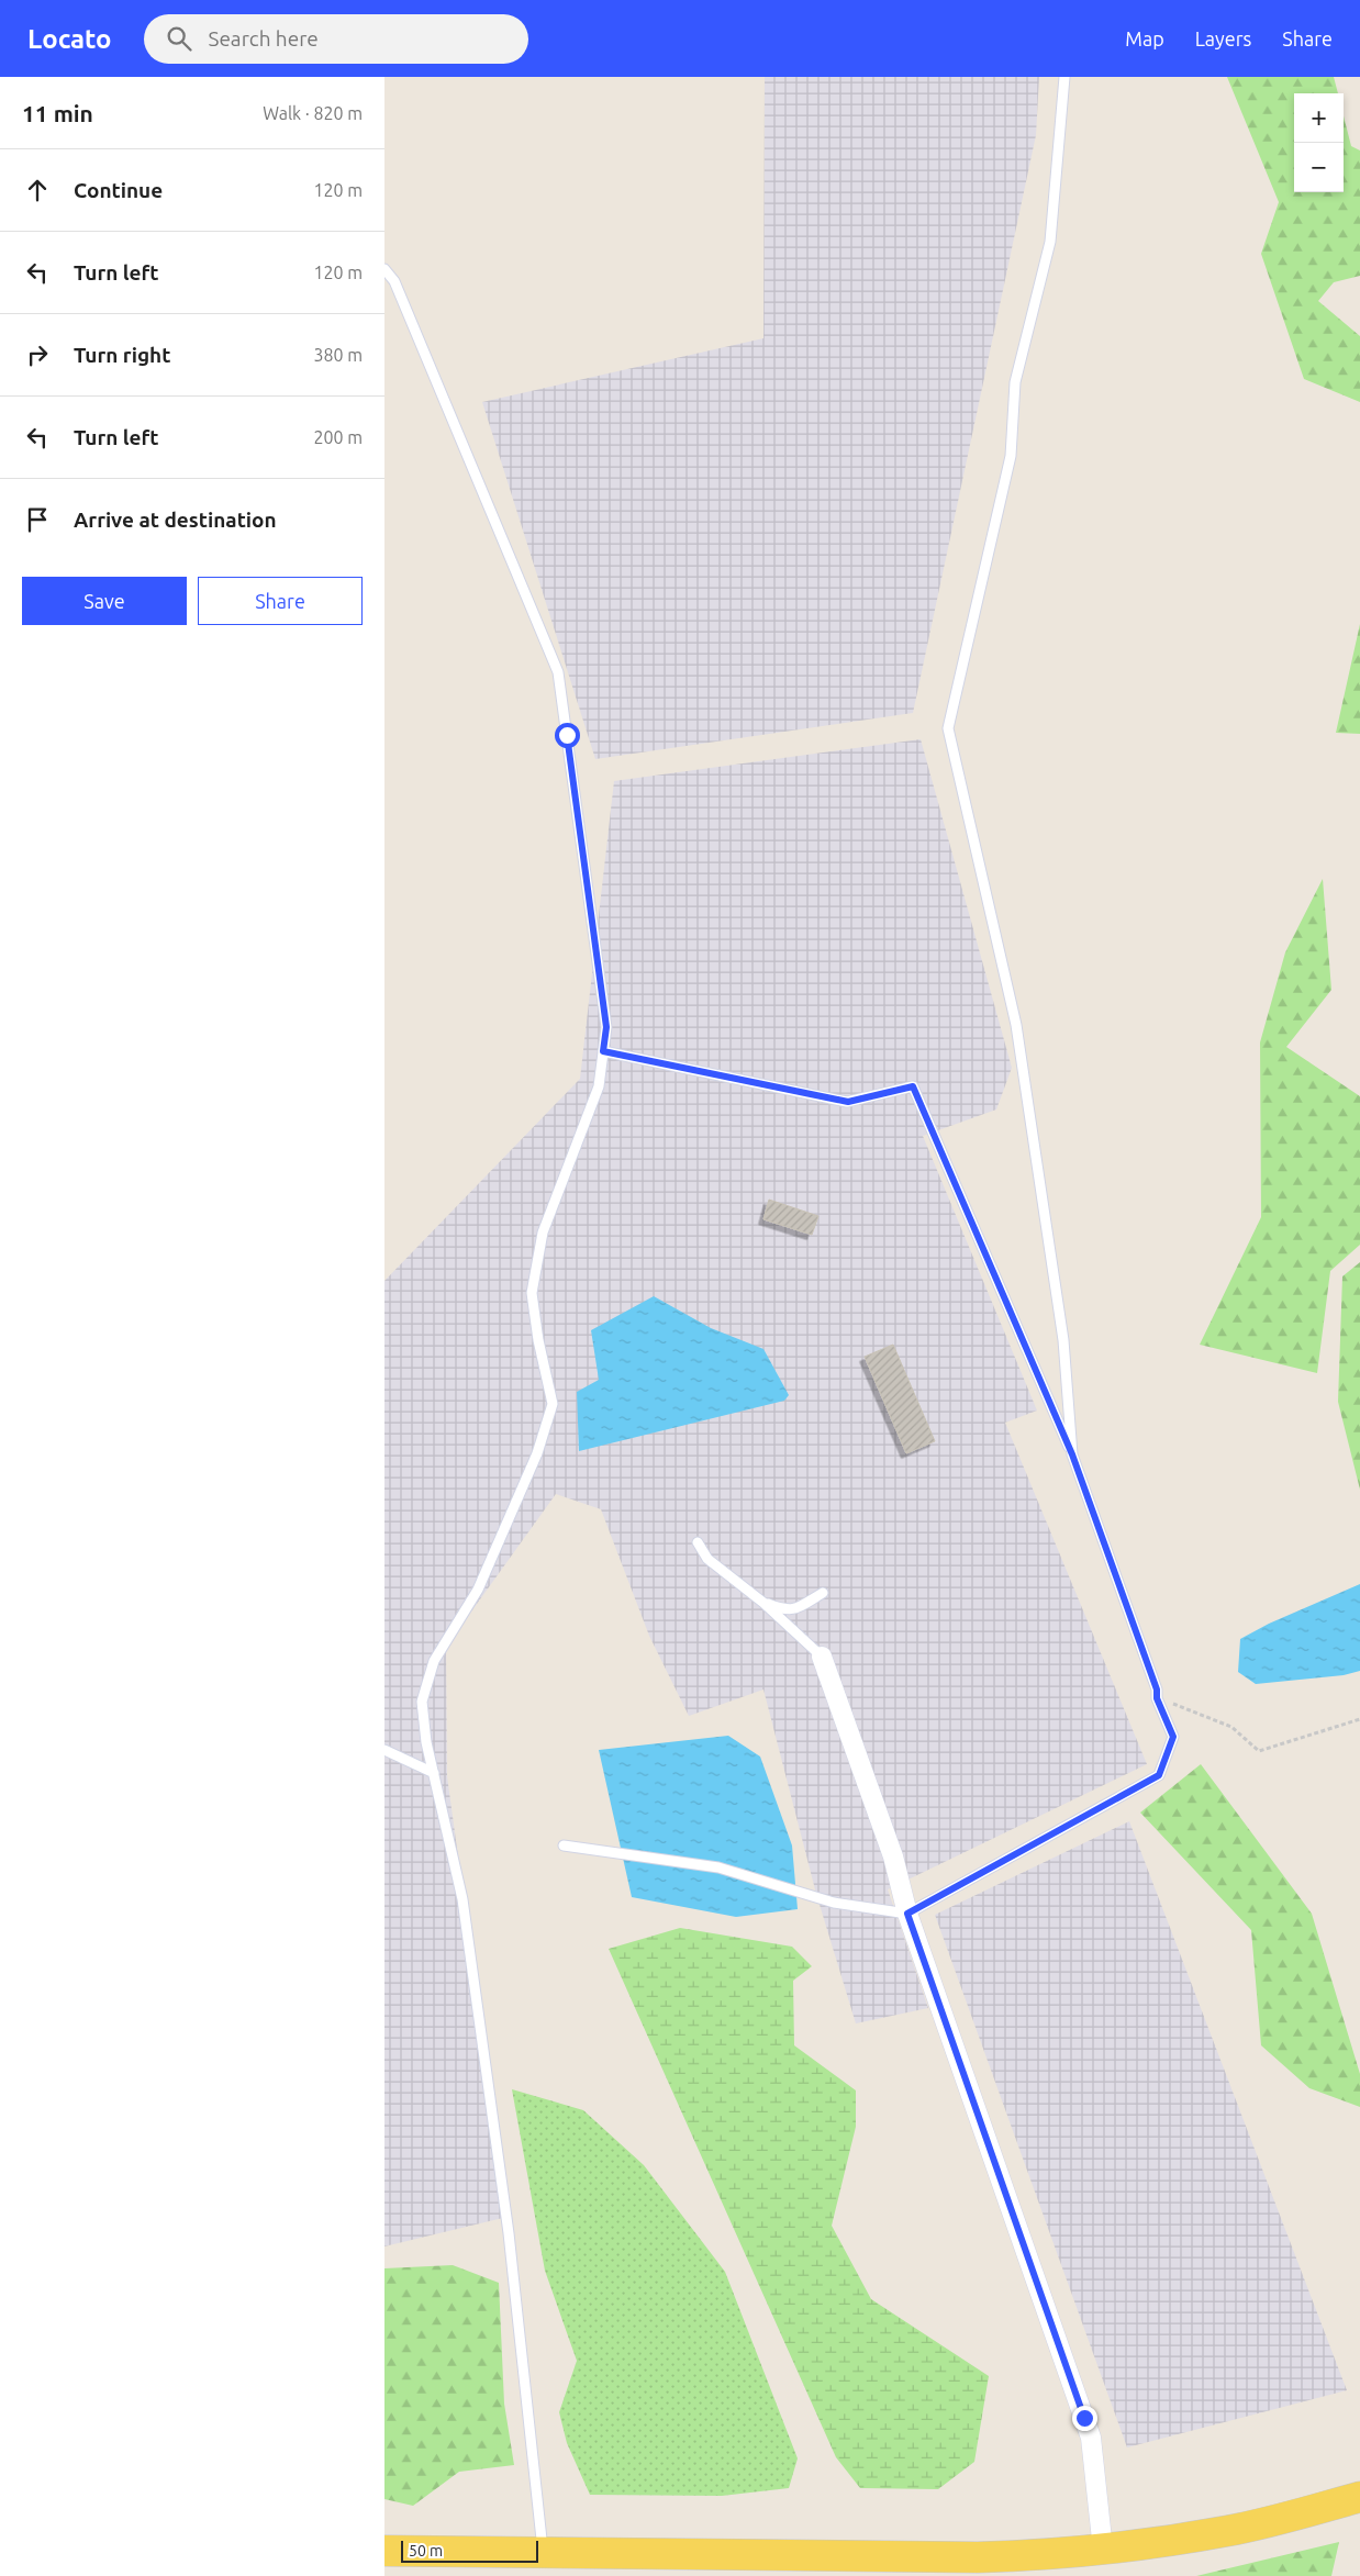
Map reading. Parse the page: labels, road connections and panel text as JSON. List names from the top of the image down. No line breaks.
{"scale_bar":"50 m","page":{"header":"Locato","search":"Search here","nav":["Map","Layers","Share"],"heading":["11 min","Walk · 820 m"],"map_buttons":["+","−"],"list":[["Continue","120 m"],["Turn left","120 m"],["Turn right","380 m"],["Turn left","200 m"],"Arrive at destination"],"buttons":["Save","Share"],"scale":"50 m"}}
